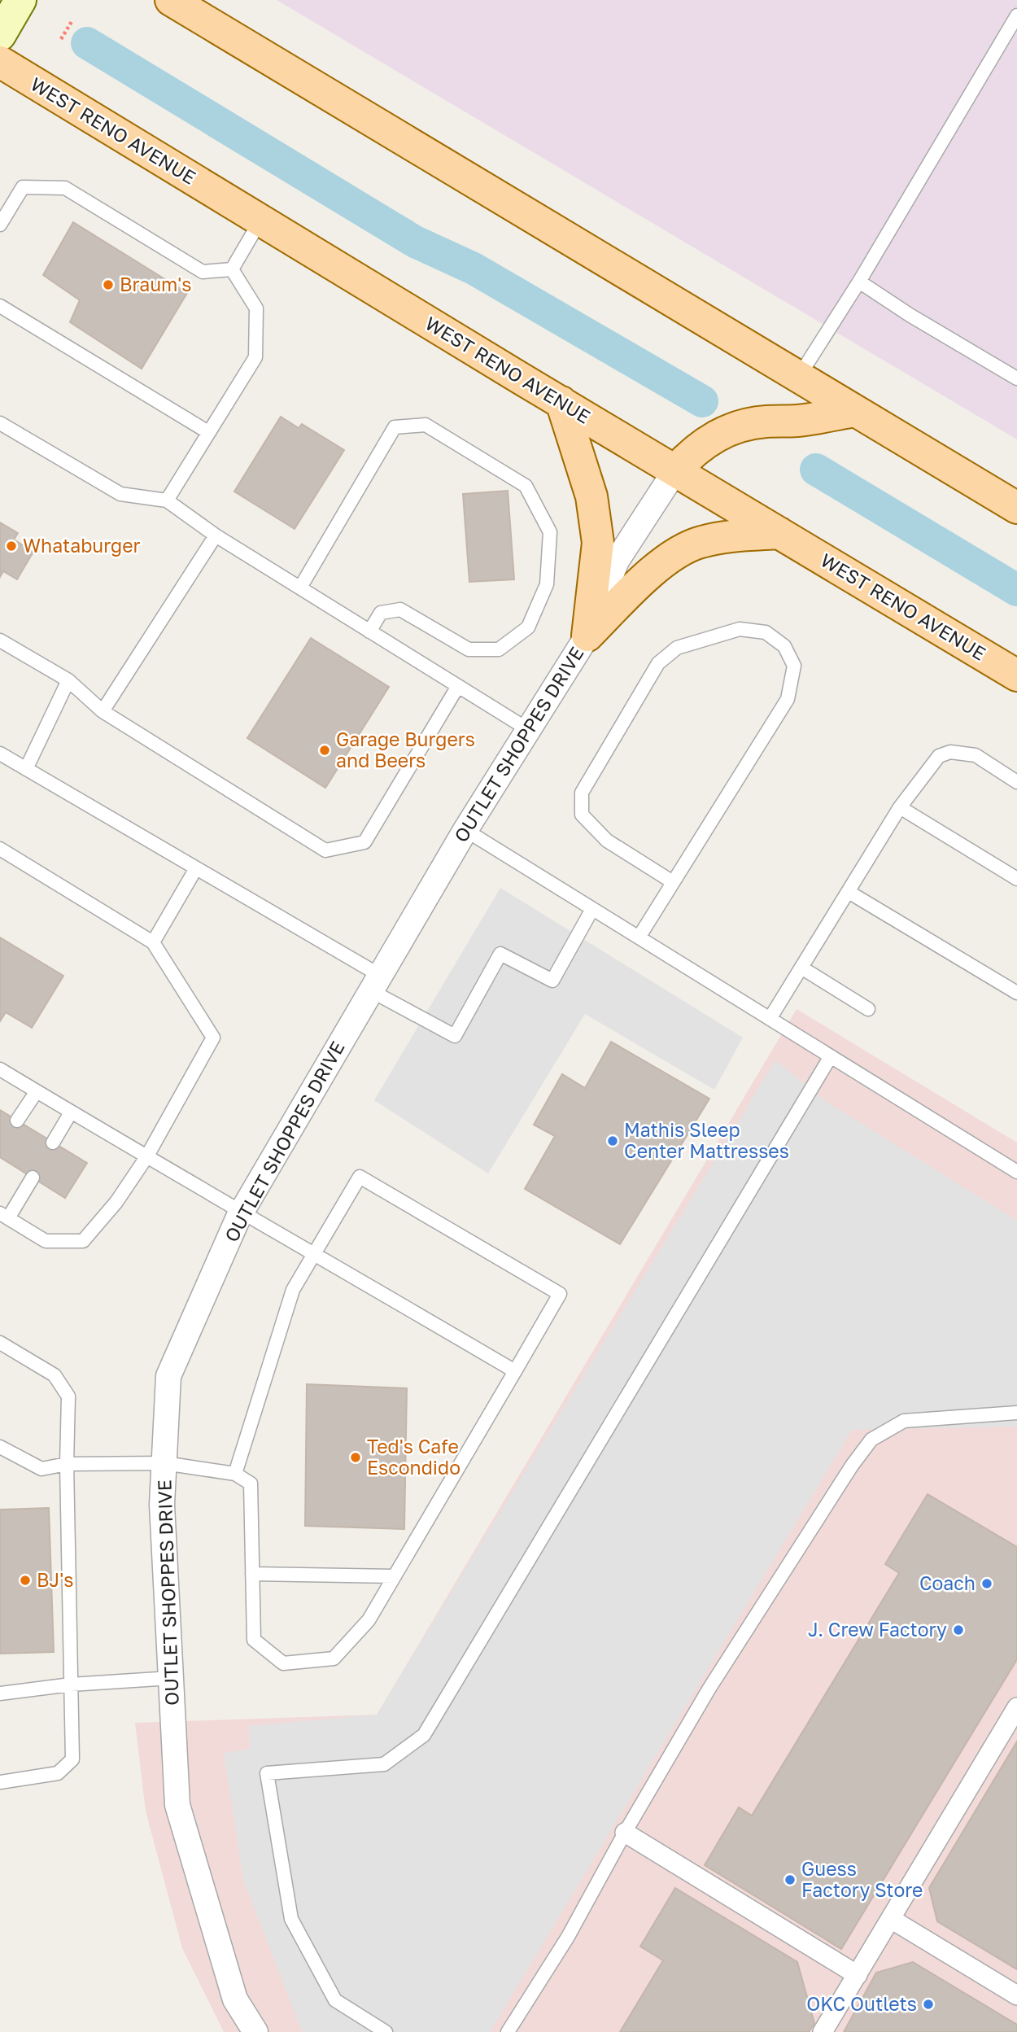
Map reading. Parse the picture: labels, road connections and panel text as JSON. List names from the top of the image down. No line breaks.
{"streets":{"main road":["WEST RENO AVENUE"],"street":["OUTLET SHOPPES DRIVE"]},"crossings":[["WEST RENO AVENUE","OUTLET SHOPPES DRIVE"]],"places":["Braum's","Whataburger","Garage Burgers and Beers","Mathis Sleep Center Mattresses","Ted's Cafe Escondido","BJ's","Coach","J. Crew Factory","Guess Factory Store","OKC Outlets"]}
